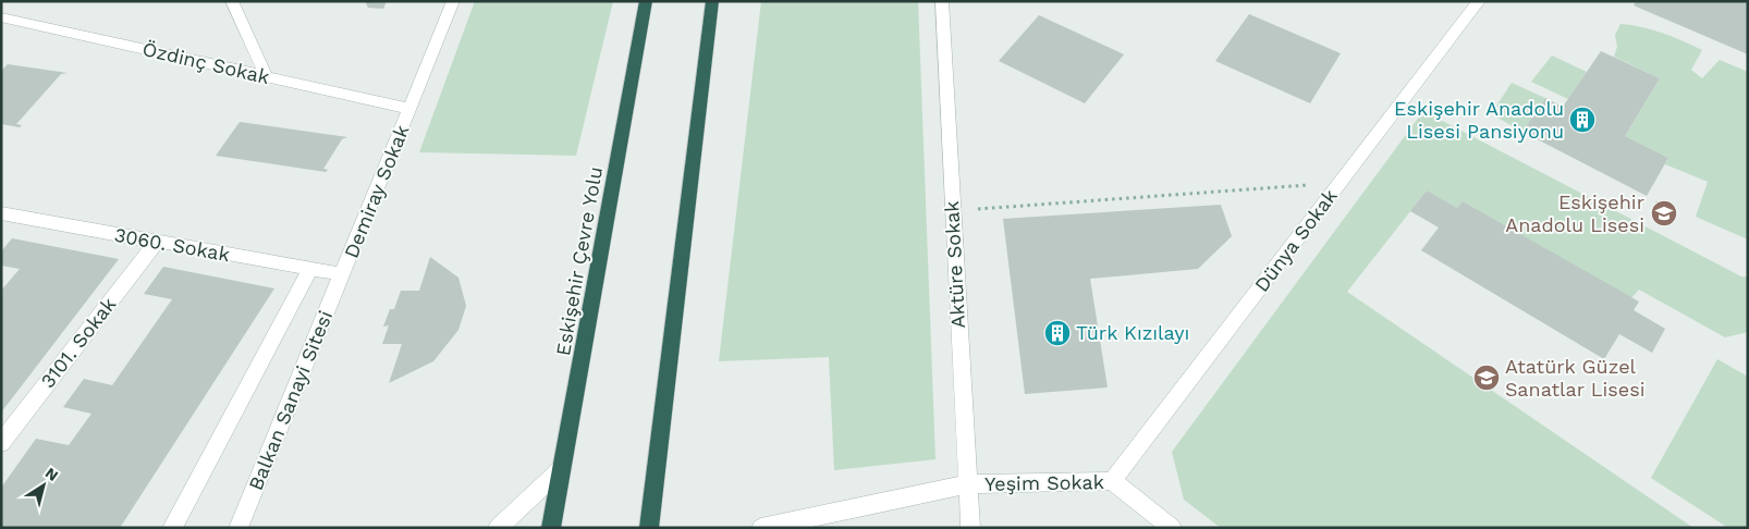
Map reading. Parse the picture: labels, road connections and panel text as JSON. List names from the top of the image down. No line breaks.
{"streets":{"highway":["Eskişehir Çevre Yolu"],"street":["Özdinç Sokak","Demiray Sokak","Dünya Sokak","3060. Sokak","Aktüre Sokak","3101. Sokak","Balkan Sanayi Sitesi","Yeşim Sokak"]},"crossings":[["Özdinç Sokak","Demiray Sokak"],["Demiray Sokak","3060. Sokak"],["Demiray Sokak","Balkan Sanayi Sitesi"],["Dünya Sokak","Yeşim Sokak"],["3060. Sokak","3101. Sokak"],["3060. Sokak","Balkan Sanayi Sitesi"],["Aktüre Sokak","Yeşim Sokak"]],"places":{"building":["Eskişehir Anadolu Lisesi Pansiyonu","Türk Kızılayı"],"school or university":["Eskişehir Anadolu Lisesi","Atatürk Güzel Sanatlar Lisesi"]},"north":"top right"}
